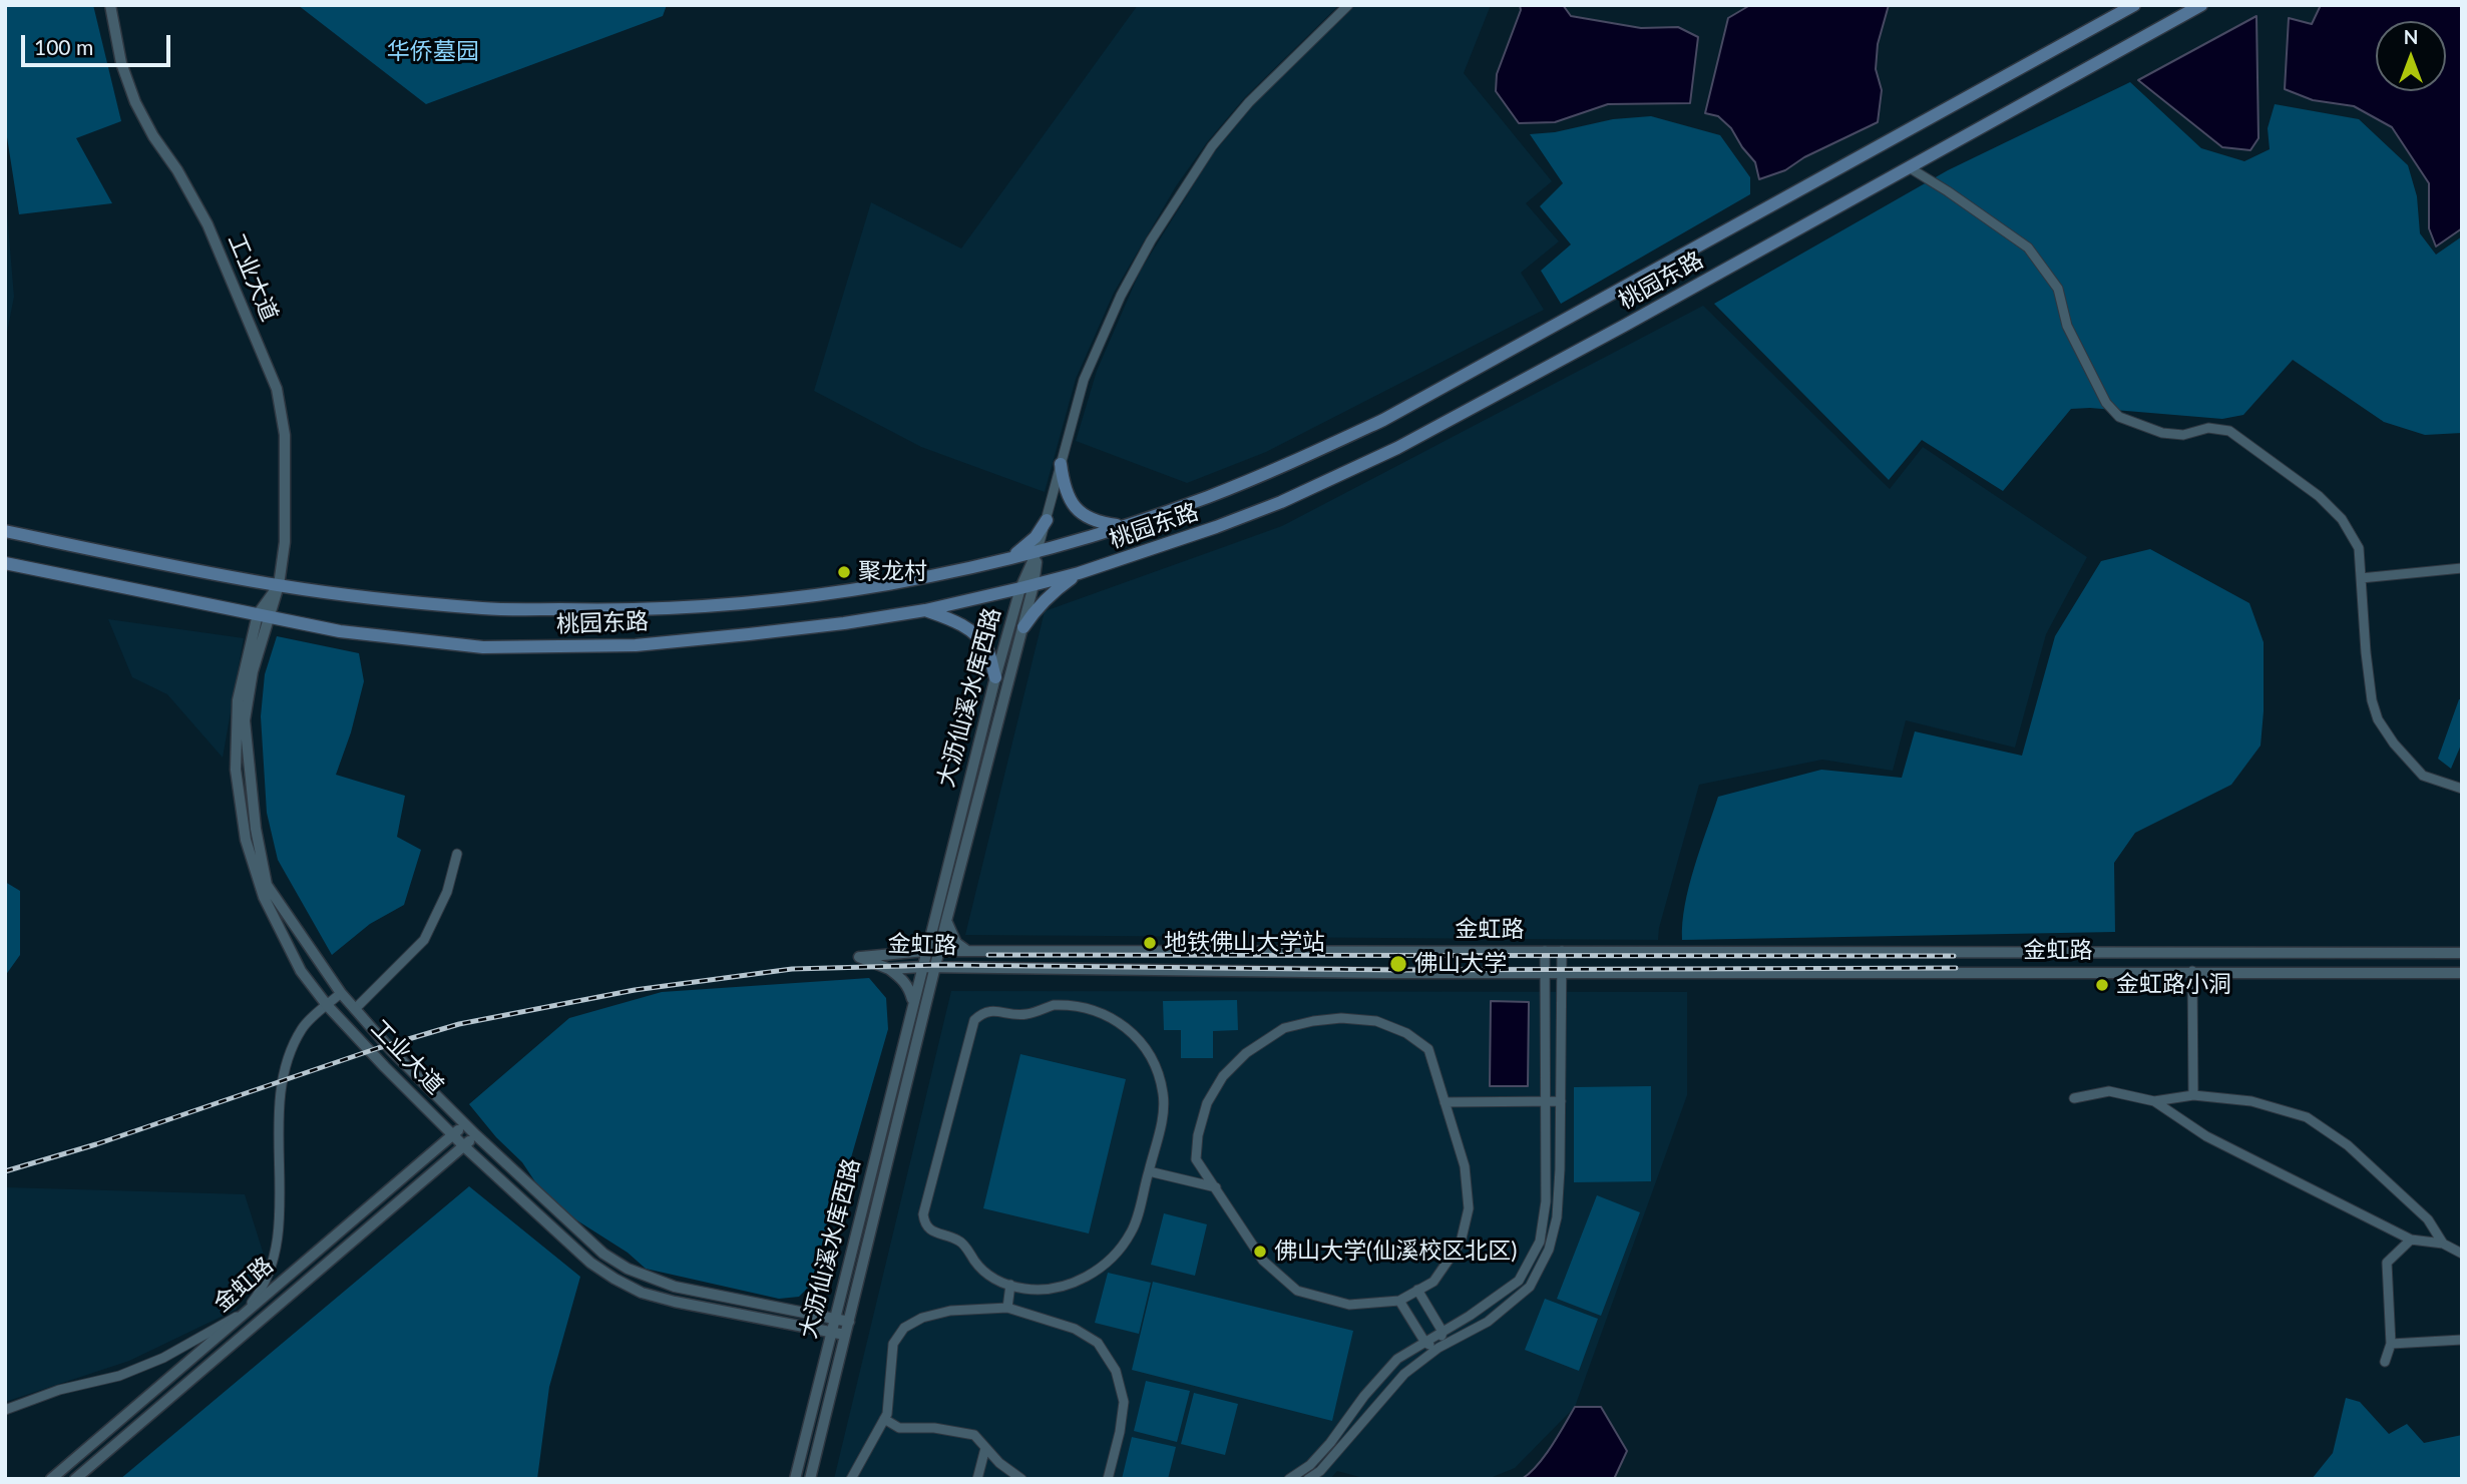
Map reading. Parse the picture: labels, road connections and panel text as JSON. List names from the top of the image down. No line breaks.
{"streets":{"main road":["桃园东路"],"street":["工业大道","大沥仙溪水库西路","金虹路"]},"crossings":[["工业大道","桃园东路"],["工业大道","大沥仙溪水库西路"],["工业大道","金虹路"],["桃园东路","大沥仙溪水库西路"],["大沥仙溪水库西路","金虹路"]],"parks":["华侨墓园"],"places":["聚龙村","地铁佛山大学站","佛山大学","金虹路小洞","佛山大学(仙溪校区北区)"],"scale_bar":"100 m","north":"top"}
